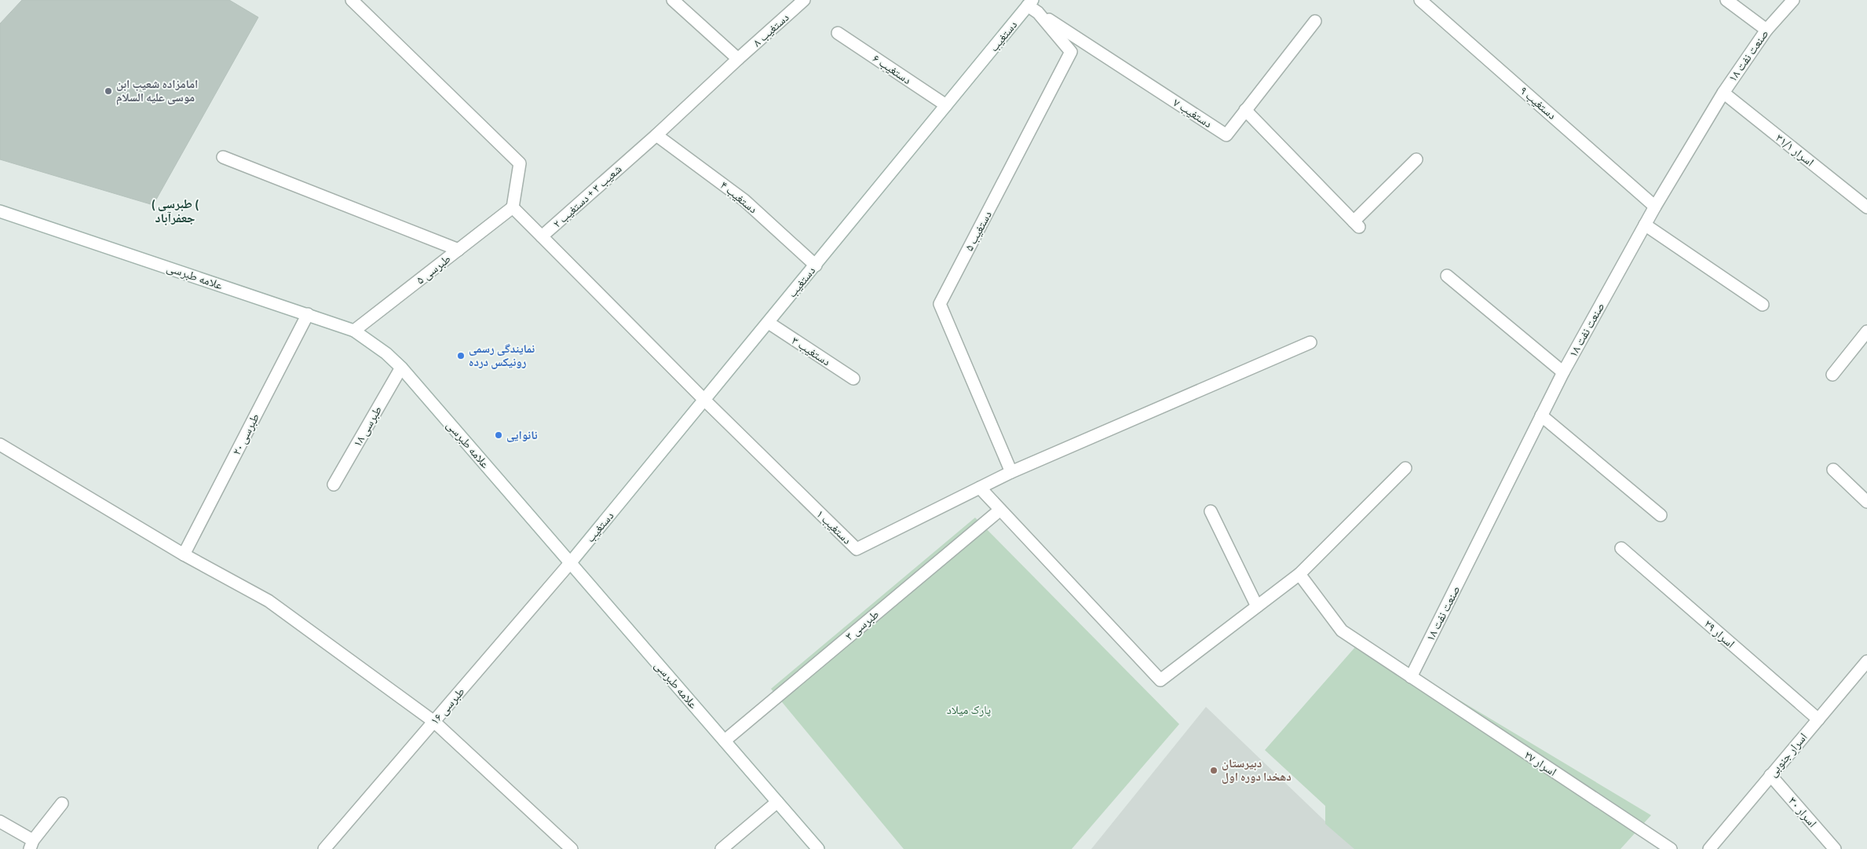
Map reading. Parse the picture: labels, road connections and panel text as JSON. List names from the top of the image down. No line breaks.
{"streets":{"street":["دستغیب ۸","دستغیب","صنعت نفت ۱۸","دستغیب ۶","دستغیب ۹","دستغیب ۷","اسرار ۳۱/۱","شعیب ۳ + دستغیب ۲","دستغیب ۴","دستغیب ۵","طبرسی ۵","علامه طبرسی","دستغیب ۳","طبرسی ۱۸","طبرسی ۲۰","دستغیب ۱","طبرسی ۳","اسرار ۲۹","طبرسی ۱۶","اسرار جنوبی","اسرار ۲۷","اسرار ۳۰"]},"crossings":[["دستغیب ۸","شعیب ۳ + دستغیب ۲"],["دستغیب","دستغیب ۶"],["دستغیب","دستغیب ۷"],["دستغیب","شعیب ۳ + دستغیب ۲"],["دستغیب","دستغیب ۴"],["دستغیب","دستغیب ۵"],["دستغیب","علامه طبرسی"],["دستغیب","دستغیب ۳"],["دستغیب","دستغیب ۱"],["دستغیب","طبرسی ۱۶"],["صنعت نفت ۱۸","دستغیب ۹"],["صنعت نفت ۱۸","اسرار ۳۱/۱"],["صنعت نفت ۱۸","اسرار ۲۷"],["دستغیب ۷","دستغیب ۵"],["شعیب ۳ + دستغیب ۲","دستغیب ۴"],["شعیب ۳ + دستغیب ۲","دستغیب ۱"],["دستغیب ۵","دستغیب ۱"],["طبرسی ۵","علامه طبرسی"],["علامه طبرسی","طبرسی ۱۸"],["علامه طبرسی","طبرسی ۲۰"],["علامه طبرسی","طبرسی ۳"],["علامه طبرسی","طبرسی ۱۶"],["اسرار ۲۹","اسرار جنوبی"],["اسرار جنوبی","اسرار ۳۰"]],"districts":["( طبرسی ( جعفرآباد"],"parks":["پارک میلاد"],"places":["امامزاده شعیب ابن موسی علیه السلام","نمایندگی رسمی رونیکس درده","نانوایی","دبیرستان دهخدا دوره اول"]}
